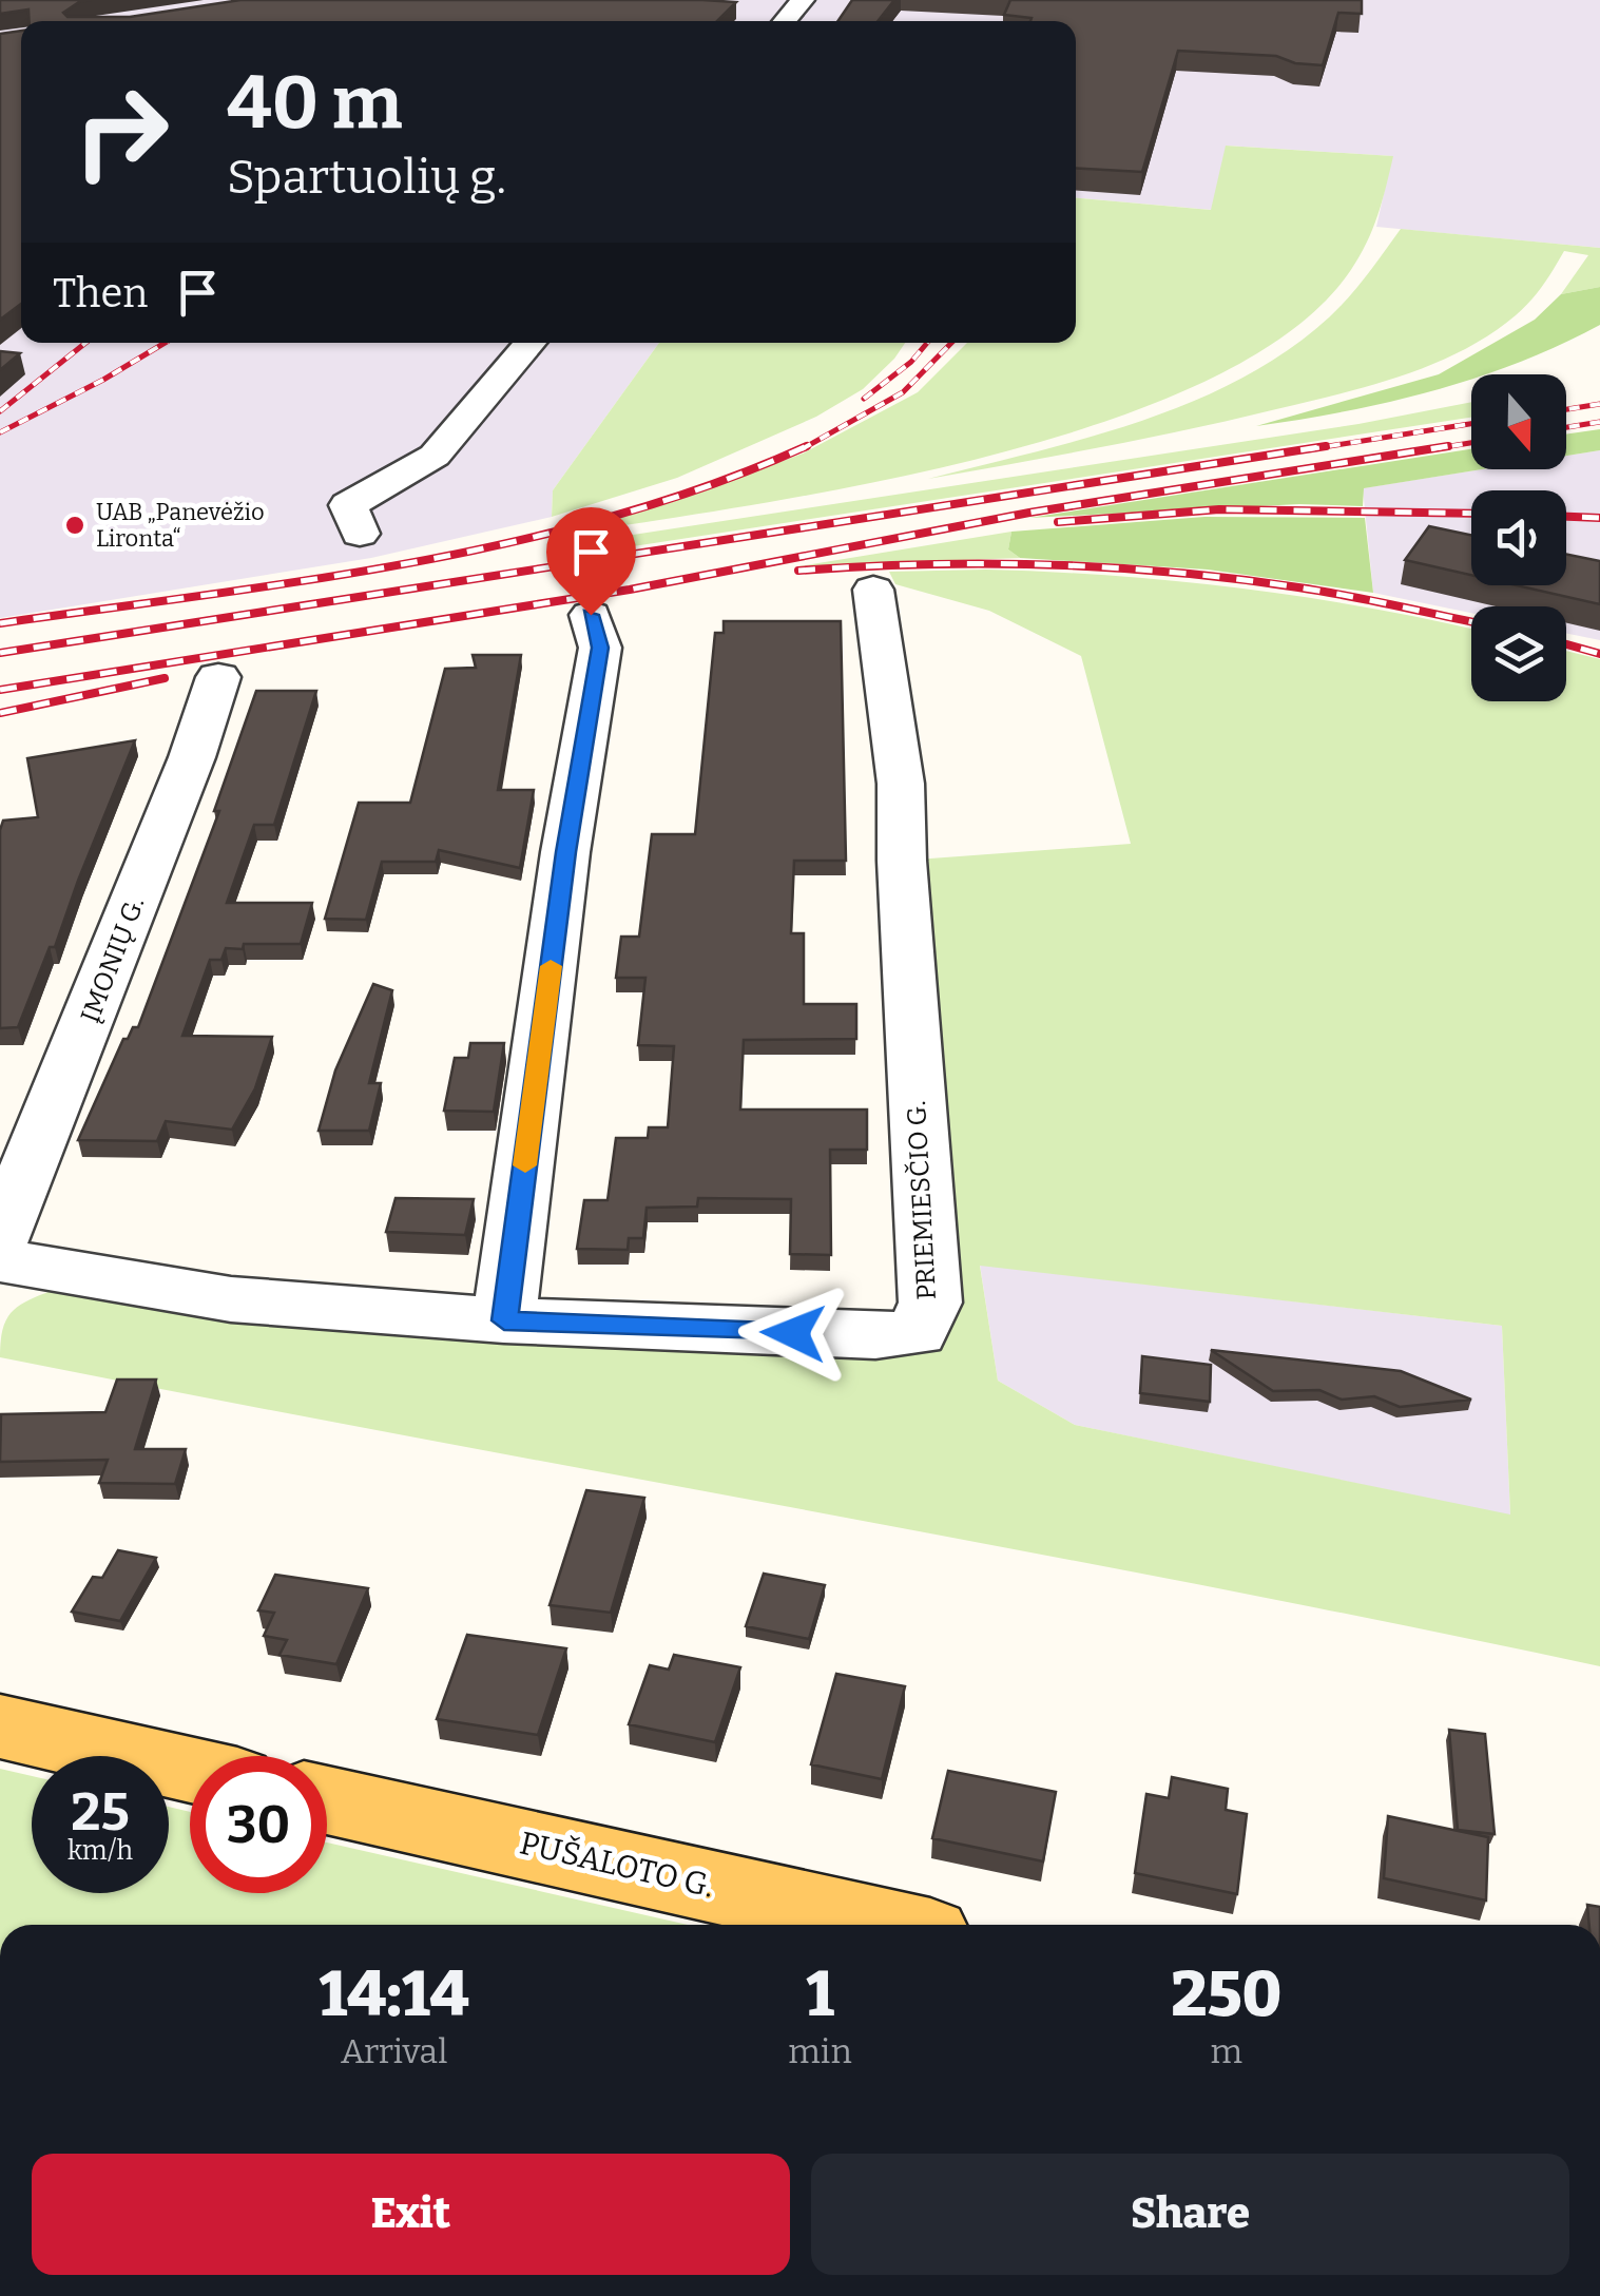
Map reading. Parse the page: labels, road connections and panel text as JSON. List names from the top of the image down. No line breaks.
{"streets":{"main road":["PUŠALOTO G."],"street":["ĮMONIŲ G.","PRIEMIESČIO G."]},"crossings":[["ĮMONIŲ G.","PRIEMIESČIO G."]],"places":["UAB „Panevėžio Lironta“"],"north":"bottom","page":{"turn":["40 m","Spartuolių g."],"then":"Then","speed":"25 km/h","limit":"30","eta":["14:14","Arrival","1","min","250","m"],"buttons":["Exit","Share"]}}
